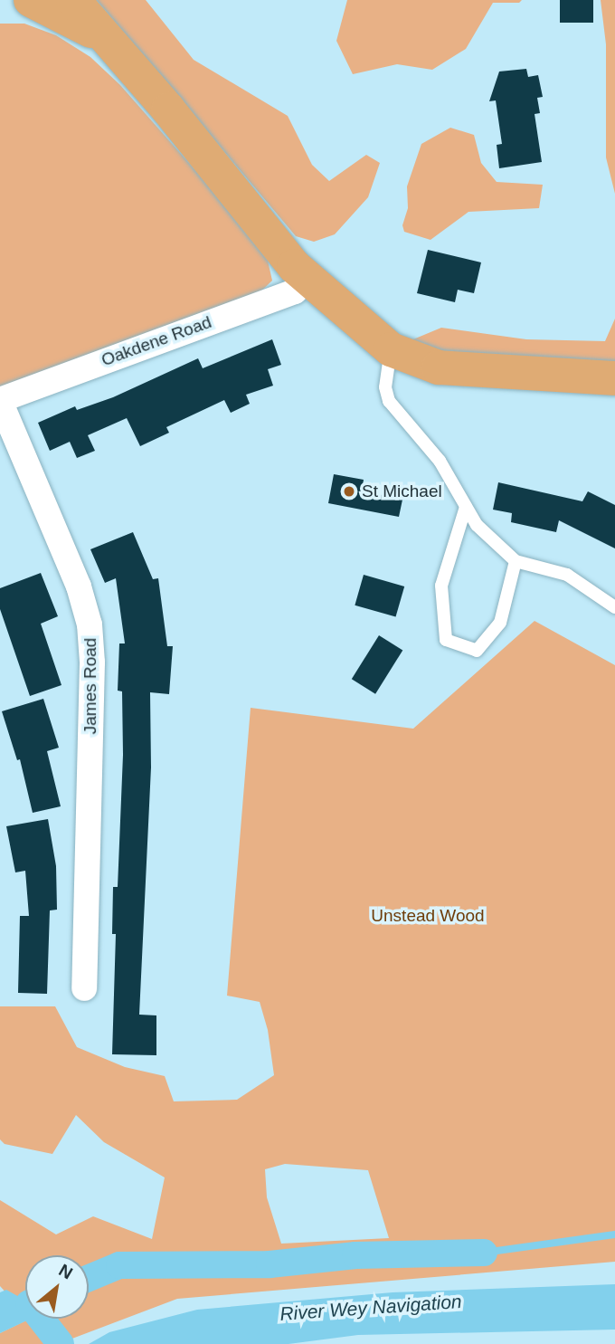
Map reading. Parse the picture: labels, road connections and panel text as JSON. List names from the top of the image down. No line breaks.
{"streets":{"street":["Oakdene Road","James Road"]},"crossings":[["Oakdene Road","James Road"]],"water":["River Wey Navigation"],"parks":["Unstead Wood"],"places":["St Michael"],"north":"top right"}
